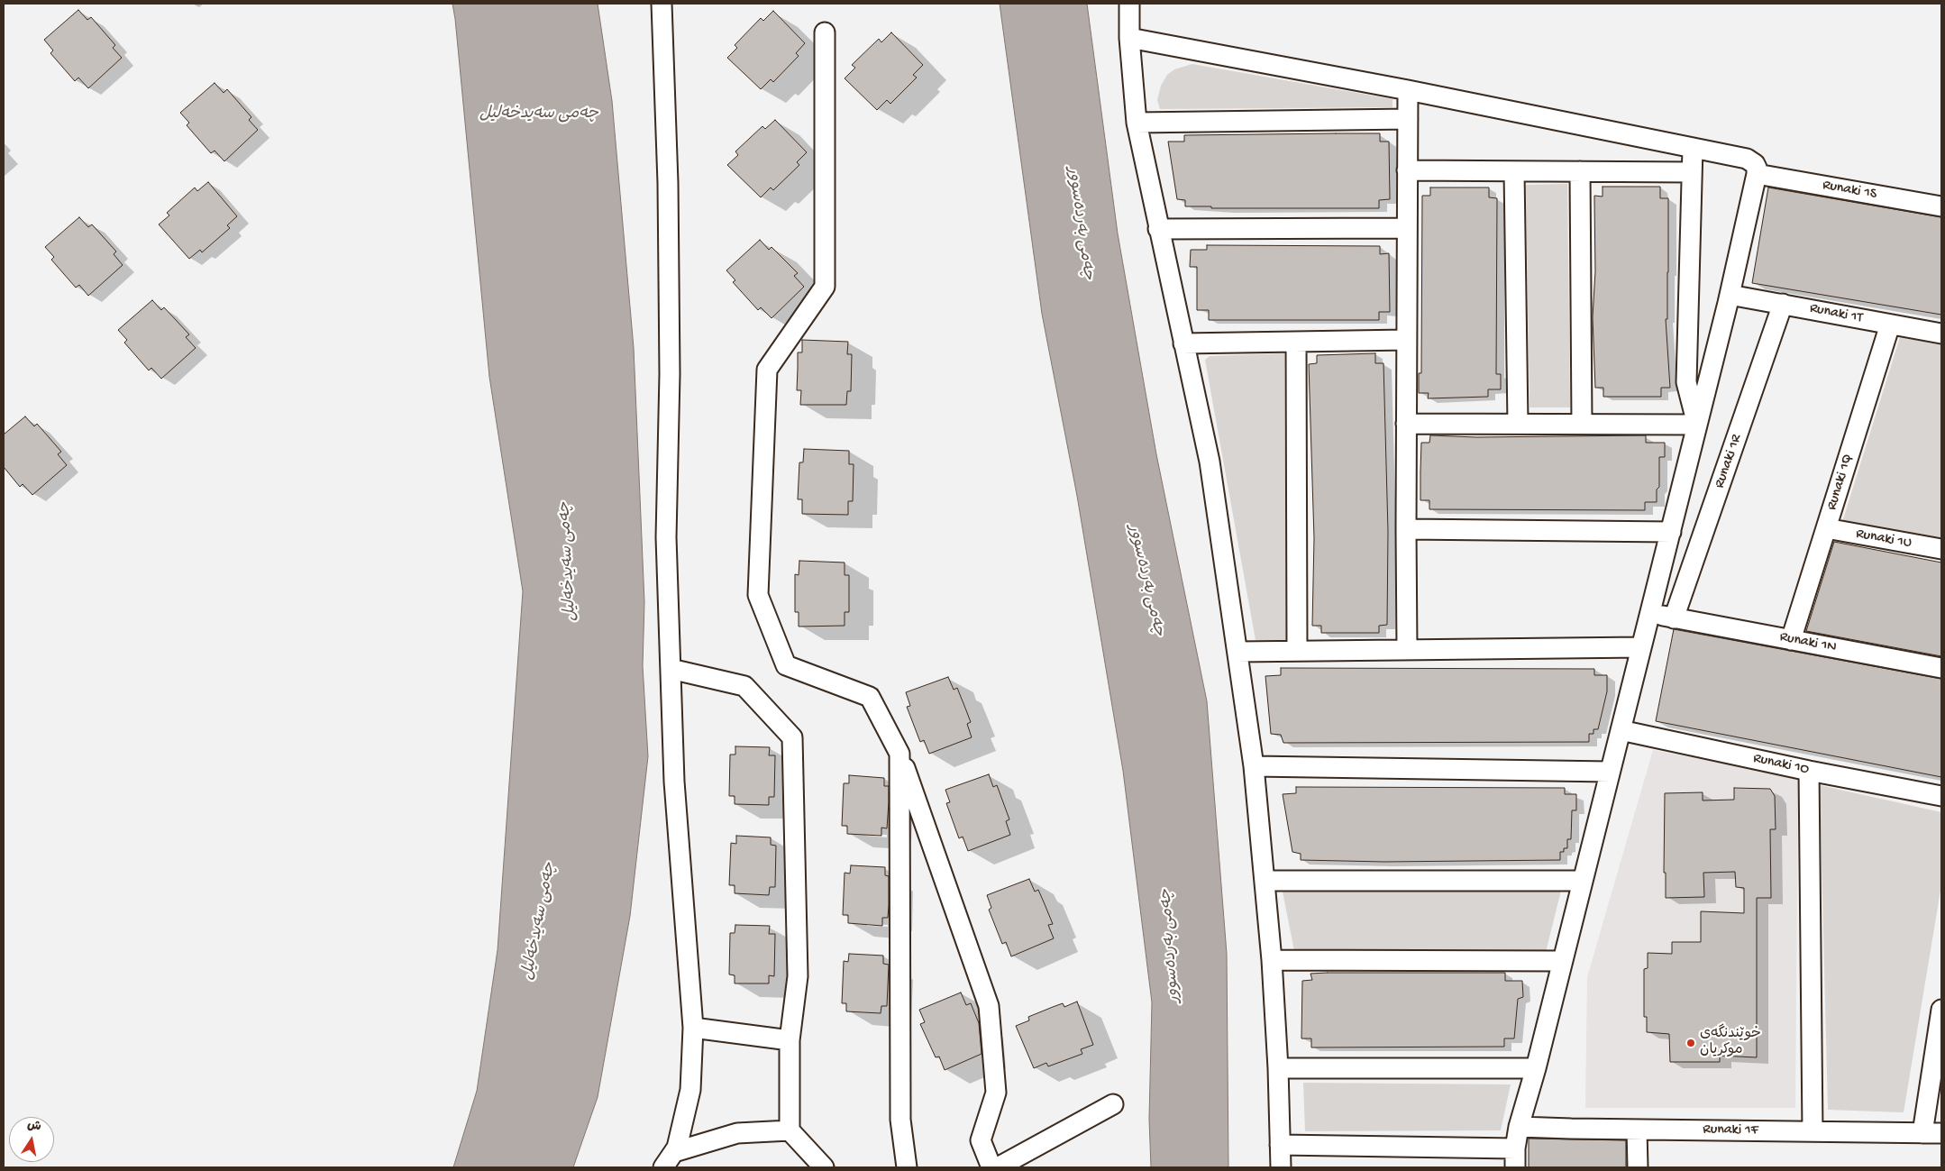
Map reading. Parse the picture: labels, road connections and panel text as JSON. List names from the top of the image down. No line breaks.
{"streets":{"street":["Runaki 1S","Runaki 1T","Runaki 1R","Runaki 1Q","Runaki 1U","Runaki 1N","Runaki 1O","Runaki 1F"]},"crossings":[["Runaki 1T","Runaki 1R"],["Runaki 1T","Runaki 1Q"],["Runaki 1R","Runaki 1N"],["Runaki 1Q","Runaki 1U"],["Runaki 1Q","Runaki 1N"]],"water":["چەمی سەیدخەلیل","چەمی بەردەسوور"],"places":["خوێندنگەی موکریان"],"north":"top"}
